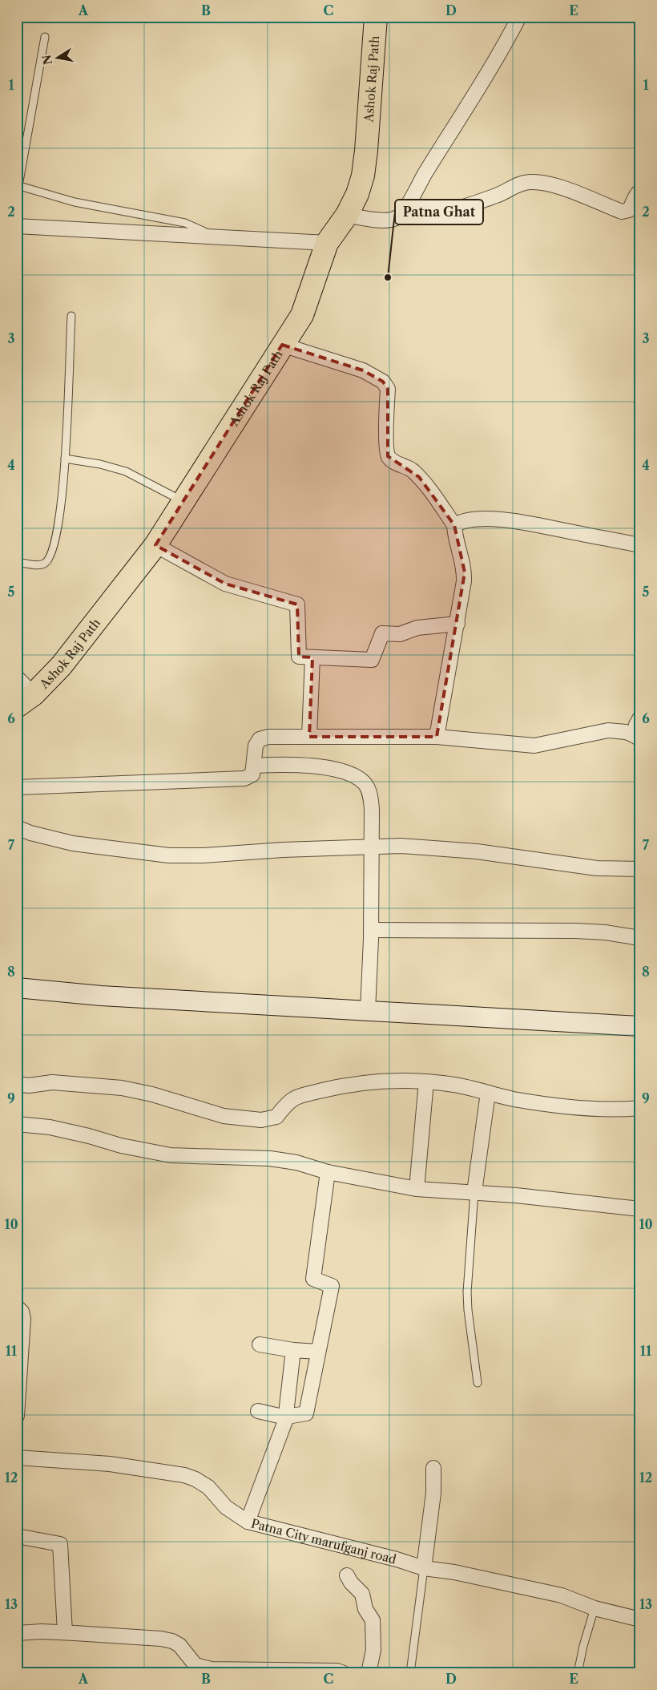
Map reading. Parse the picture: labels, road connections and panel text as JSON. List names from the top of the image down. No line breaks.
{"streets":{"main road":["Ashok Raj Path"],"street":["Patna City marufganj road"]},"places":["Patna Ghat"],"north":"left","grid":{"columns":["A","B","C","D","E"],"rows":["1","2","3","4","5","6","7","8","9","10","11","12","13"]}}
